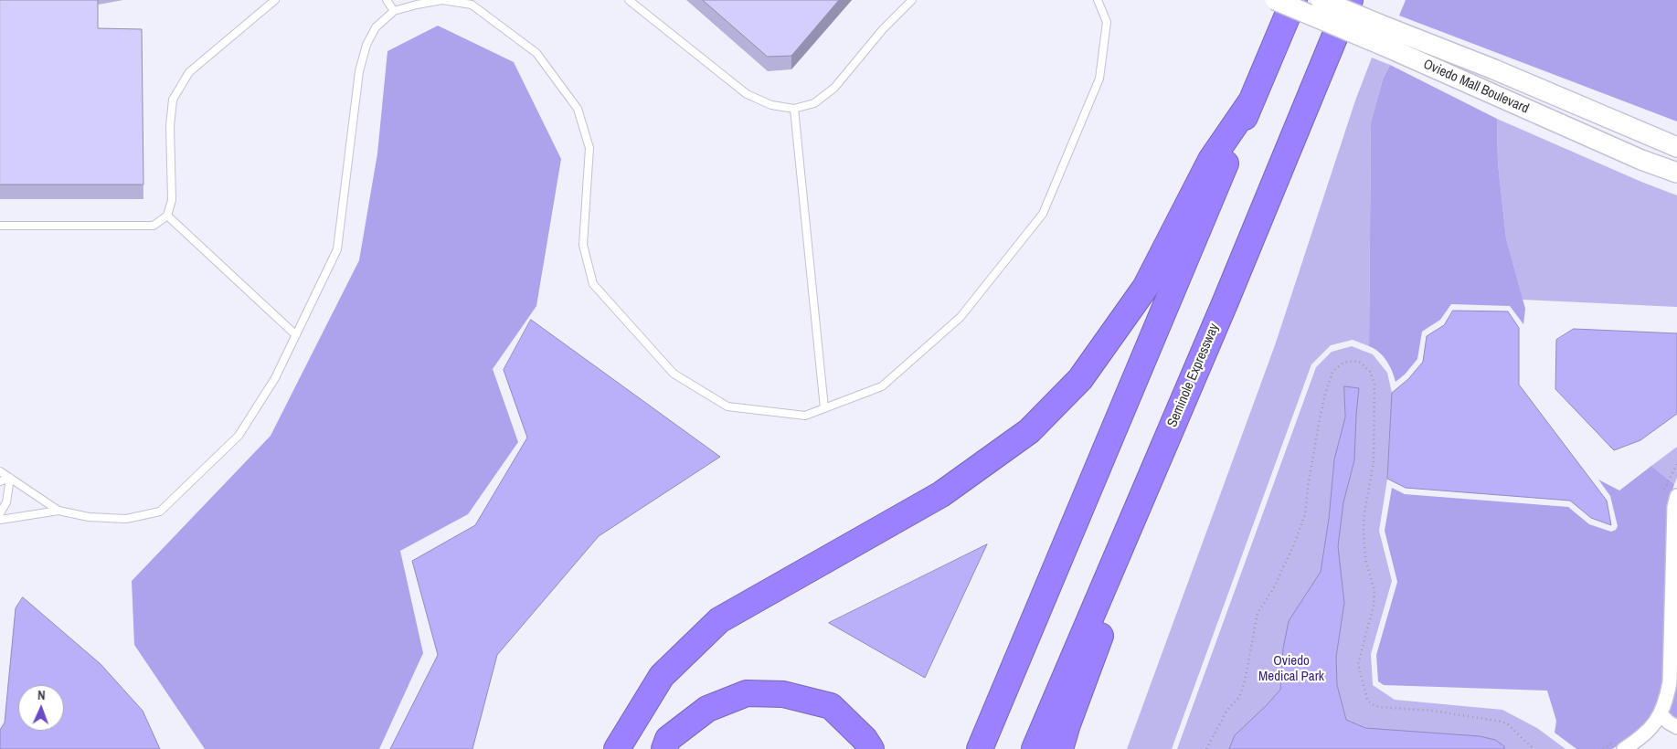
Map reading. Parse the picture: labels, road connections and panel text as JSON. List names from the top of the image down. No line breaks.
{"streets":{"highway":["Seminole Expressway"],"street":["Oviedo Mall Boulevard"]},"parks":["Oviedo Medical Park"],"north":"top"}
